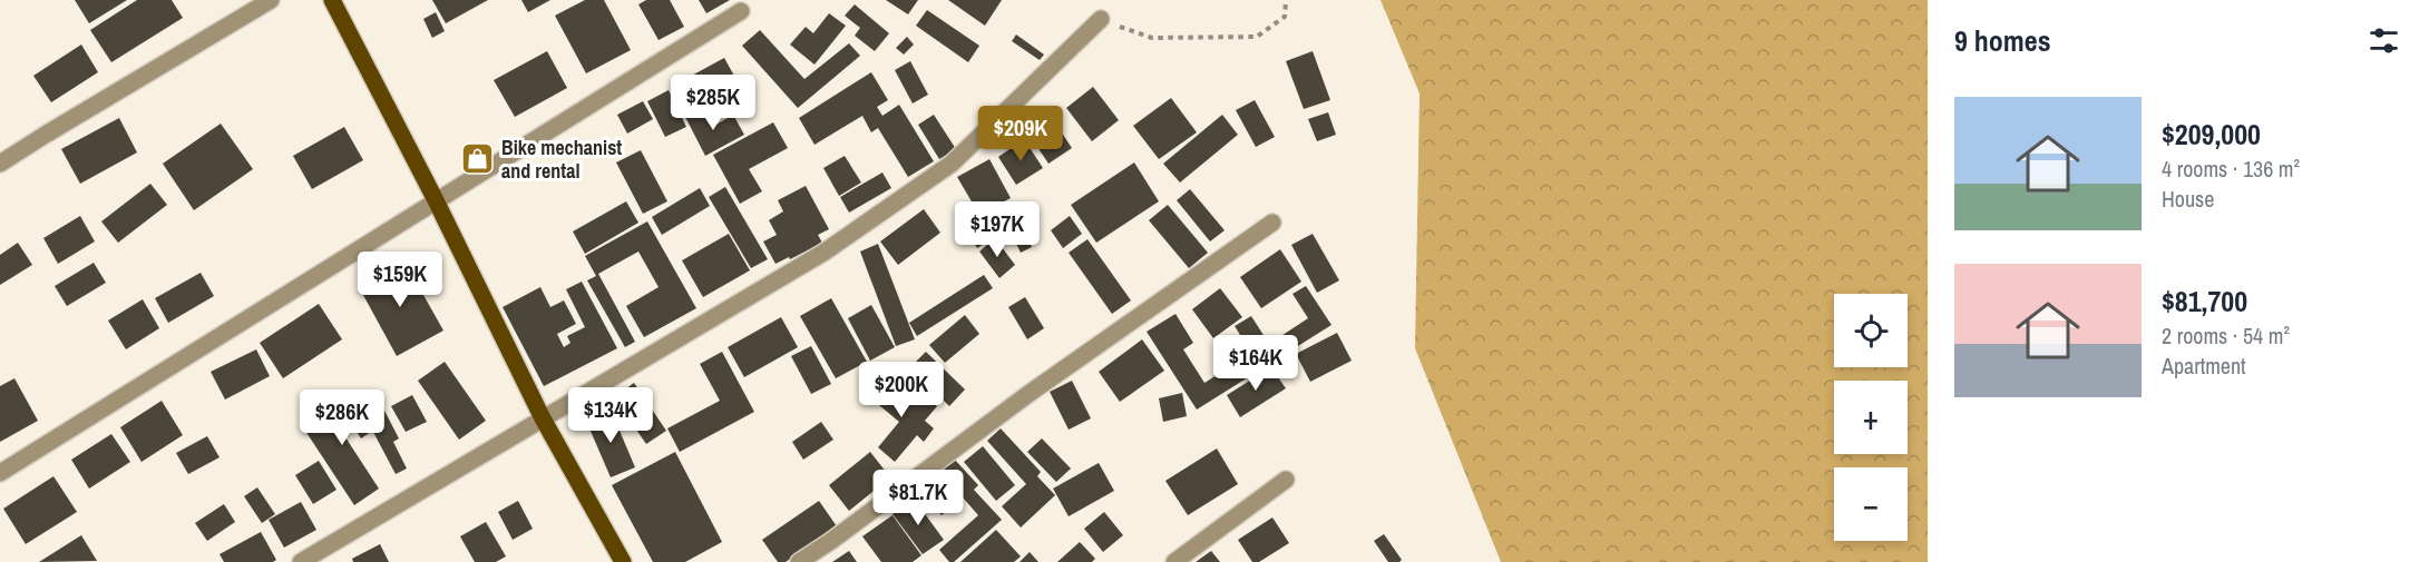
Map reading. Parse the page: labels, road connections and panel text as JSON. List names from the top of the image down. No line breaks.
{"places":{"shop":["Bike mechanist and rental"]},"page":{"heading":"9 homes","price":["$285K","$209K","$197K","$159K","$164K","$200K","$134K","$286K","$81.7K"],"list":[{"name":"$209,000","note":"4 rooms · 136 m² · House"},{"name":"$81,700","note":"2 rooms · 54 m² · Apartment"}],"map_buttons":["+","−"]}}
